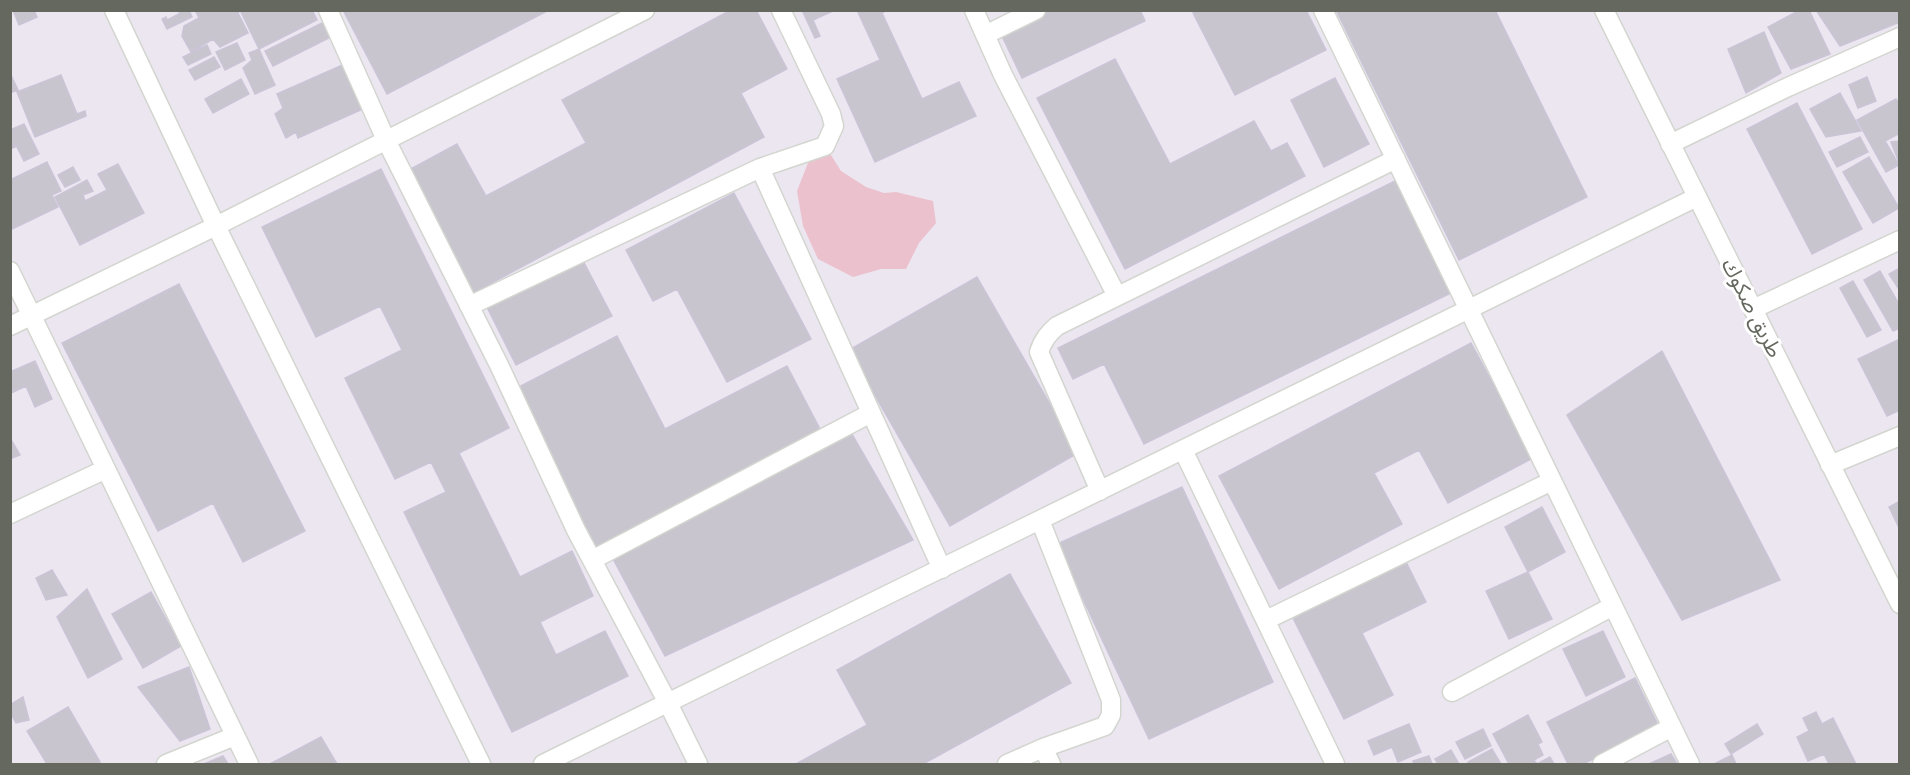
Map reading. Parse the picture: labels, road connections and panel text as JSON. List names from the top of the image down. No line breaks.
{"streets":{"street":["طريق صكوك"]}}
